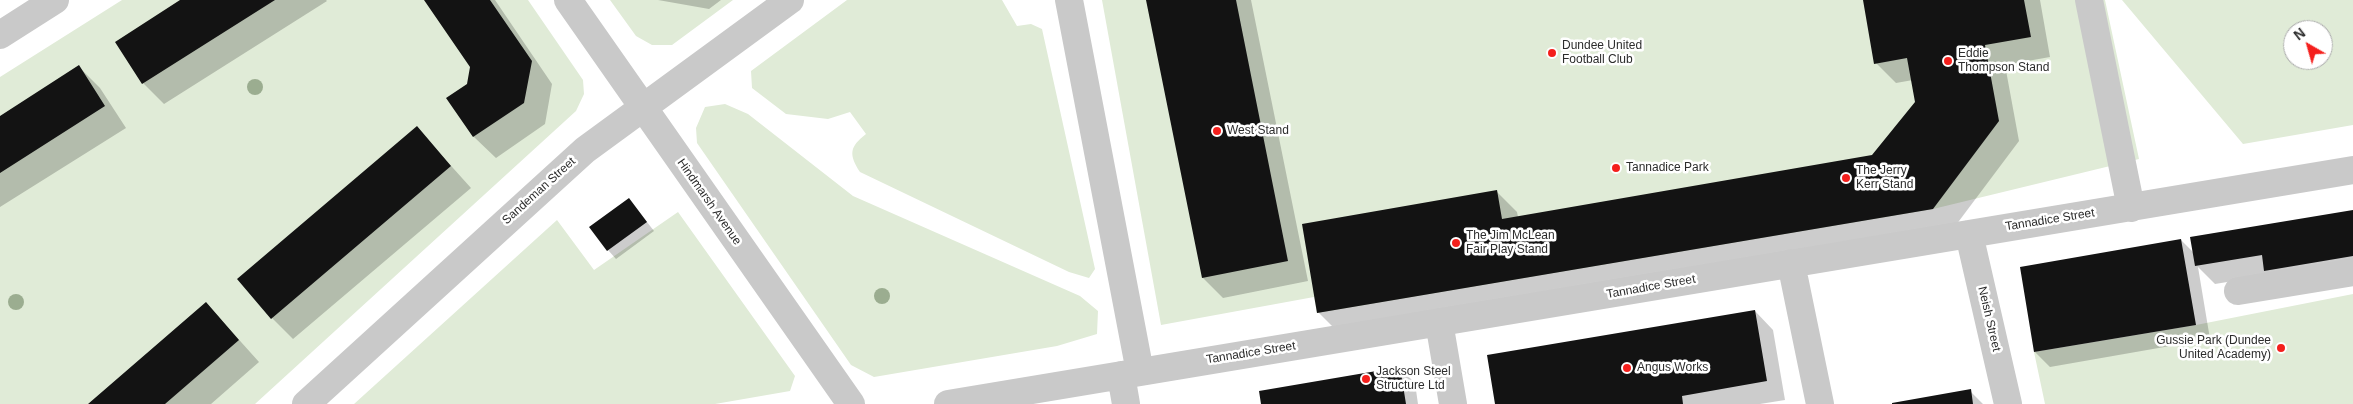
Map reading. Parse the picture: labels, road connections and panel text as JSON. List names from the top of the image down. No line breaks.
{"streets":{"street":["Sandeman Street","Hindmarsh Avenue","Tannadice Street","Neish Street"]},"crossings":[["Sandeman Street","Hindmarsh Avenue"],["Tannadice Street","Neish Street"]],"places":["Dundee United Football Club","Eddie Thompson Stand","West Stand","Tannadice Park","The Jerry Kerr Stand","The Jim McLean Fair Play Stand","Gussie Park (Dundee United Academy)","Angus Works","Jackson Steel Structure Ltd"],"north":"top left"}
